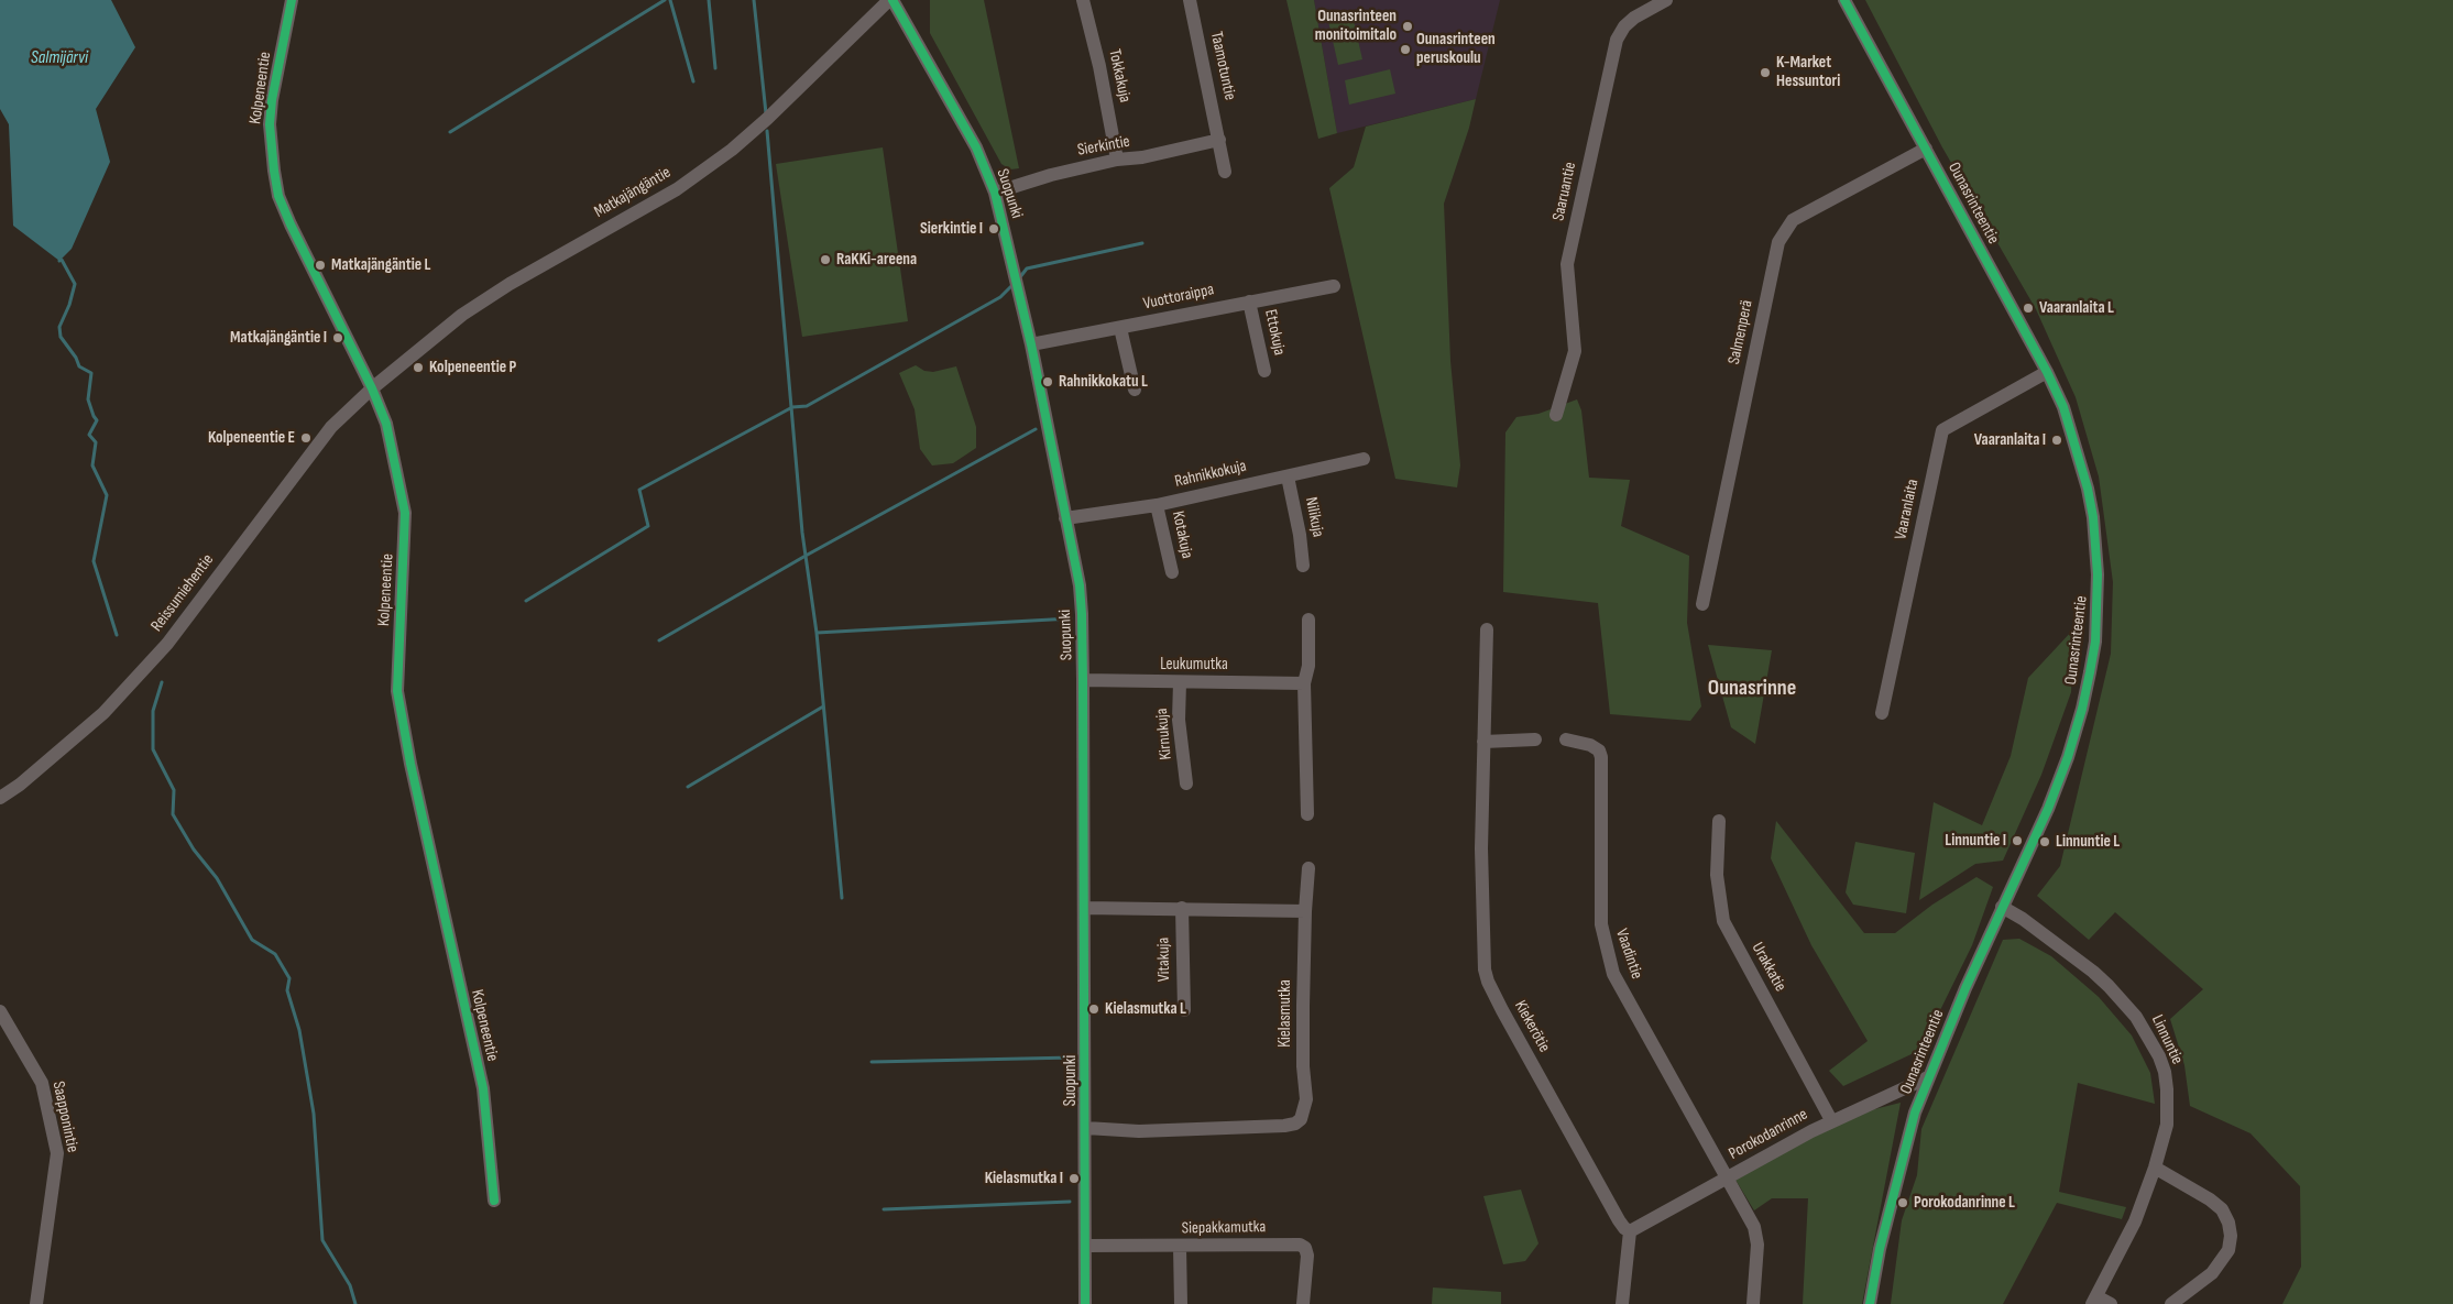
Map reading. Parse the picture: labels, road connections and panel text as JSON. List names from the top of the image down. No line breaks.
{"streets":{"street":["Taamotuntie","Tokkakuja","Kolpeneentie","Sierkintie","Saaruantie","Matkajängäntie","Suopunki","Ounasrinteentie","Vuottoraippa","Ettokuja","Salmenperä","Rahnikkokuja","Vaaranlaita","Nilikuja","Kotakuja","Reissumiehentie","Leukumutka","Kirnukuja","Vaadintie","Vitakuja","Urakkatie","Kielasmutka","Kiekerötie","Linnuntie","Saapponintie","Porokodanrinne","Siepakkamutka"]},"crossings":[["Taamotuntie","Sierkintie"],["Tokkakuja","Sierkintie"],["Kolpeneentie","Matkajängäntie"],["Kolpeneentie","Reissumiehentie"],["Sierkintie","Suopunki"],["Matkajängäntie","Suopunki"],["Matkajängäntie","Reissumiehentie"],["Suopunki","Vuottoraippa"],["Suopunki","Rahnikkokuja"],["Suopunki","Leukumutka"],["Suopunki","Kielasmutka"],["Suopunki","Siepakkamutka"],["Ounasrinteentie","Salmenperä"],["Ounasrinteentie","Vaaranlaita"],["Ounasrinteentie","Linnuntie"],["Ounasrinteentie","Porokodanrinne"],["Vuottoraippa","Ettokuja"],["Rahnikkokuja","Nilikuja"],["Rahnikkokuja","Kotakuja"],["Leukumutka","Kirnukuja"],["Vaadintie","Porokodanrinne"],["Urakkatie","Porokodanrinne"],["Kiekerötie","Porokodanrinne"]],"districts":["Ounasrinne"],"water":["Salmijärvi"],"places":["Ounasrinteen monitoimitalo","Ounasrinteen peruskoulu","K-Market Hessuntori","Sierkintie I","RaKKi-areena","Matkajängäntie L","Vaaranlaita L","Matkajängäntie I","Kolpeneentie P","Rahnikkokatu L","Kolpeneentie E","Vaaranlaita I","Linnuntie I","Linnuntie L","Kielasmutka L","Kielasmutka I","Porokodanrinne L"]}
